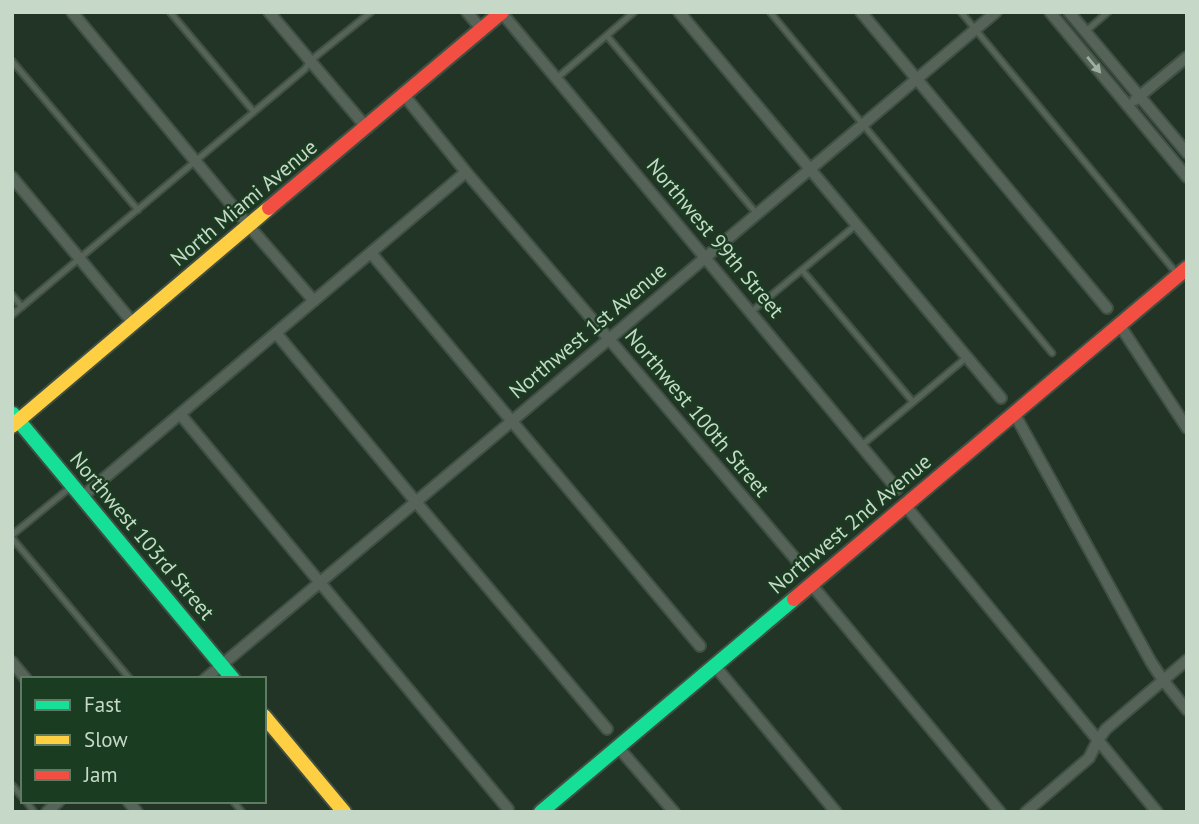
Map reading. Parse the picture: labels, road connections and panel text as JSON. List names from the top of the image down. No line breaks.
{"streets":{"main road":["North Miami Avenue","Northwest 2nd Avenue","Northwest 103rd Street"],"street":["Northwest 99th Street","Northwest 1st Avenue","Northwest 100th Street"]},"crossings":[["North Miami Avenue","Northwest 99th Street"],["North Miami Avenue","Northwest 100th Street"],["North Miami Avenue","Northwest 103rd Street"],["Northwest 99th Street","Northwest 1st Avenue"],["Northwest 1st Avenue","Northwest 100th Street"],["Northwest 1st Avenue","Northwest 103rd Street"]],"legend":["Fast","Slow","Jam"]}
